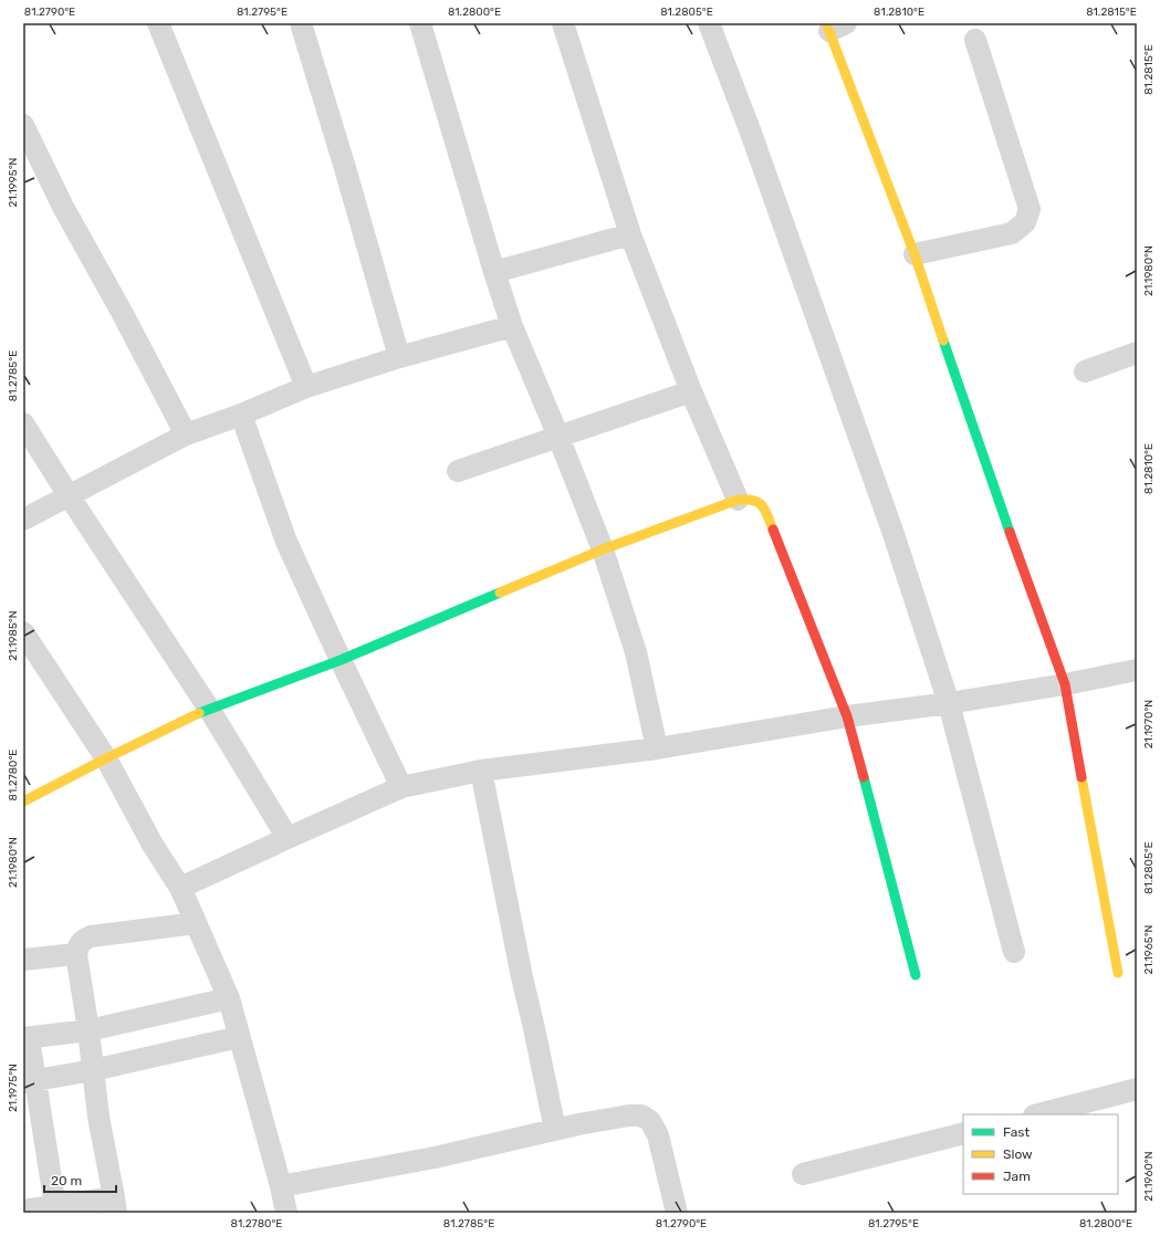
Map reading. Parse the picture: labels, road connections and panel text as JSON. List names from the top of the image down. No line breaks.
{"legend":["Fast","Slow","Jam"],"scale_bar":"20 m","coordinates":["81.2790°E","81.2795°E","81.2800°E","81.2805°E","81.2810°E","81.2815°E","21.1995°N","21.1980°N","81.2785°E","21.1985°N","21.1970°N","81.2780°E","21.1965°N","21.1975°N","21.1960°N"]}
